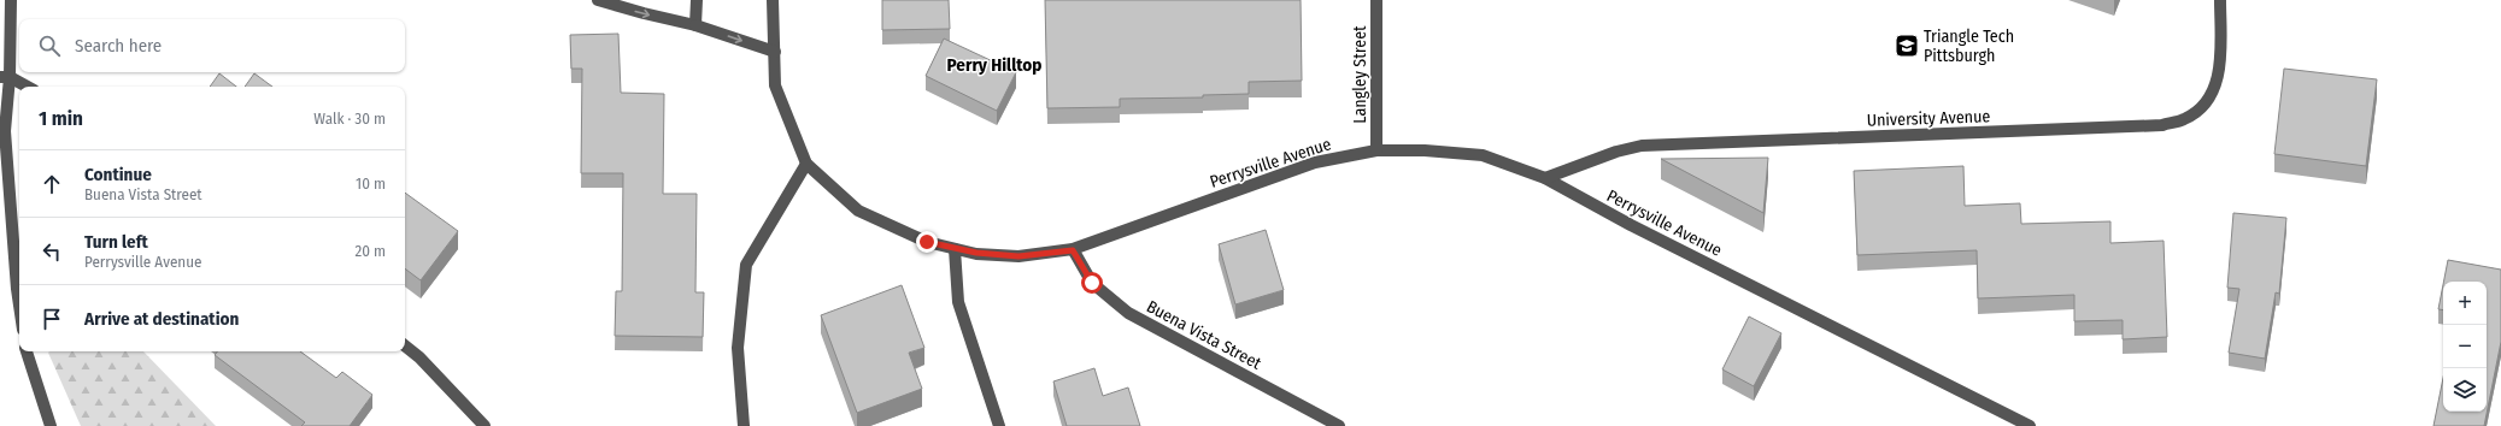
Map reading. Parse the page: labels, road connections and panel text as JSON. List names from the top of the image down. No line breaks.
{"streets":{"street":["Langley Street","University Avenue","Perrysville Avenue","Buena Vista Street"]},"crossings":[["Langley Street","Perrysville Avenue"],["University Avenue","Perrysville Avenue"],["Perrysville Avenue","Buena Vista Street"]],"districts":["Perry Hilltop"],"places":{"school or university":["Triangle Tech Pittsburgh"]},"page":{"search":"Search here","heading":["1 min","Walk · 30 m"],"list":[["Continue","Buena Vista Street","10 m"],["Turn left","Perrysville Avenue","20 m"],"Arrive at destination"],"map_buttons":["+","−"]}}
